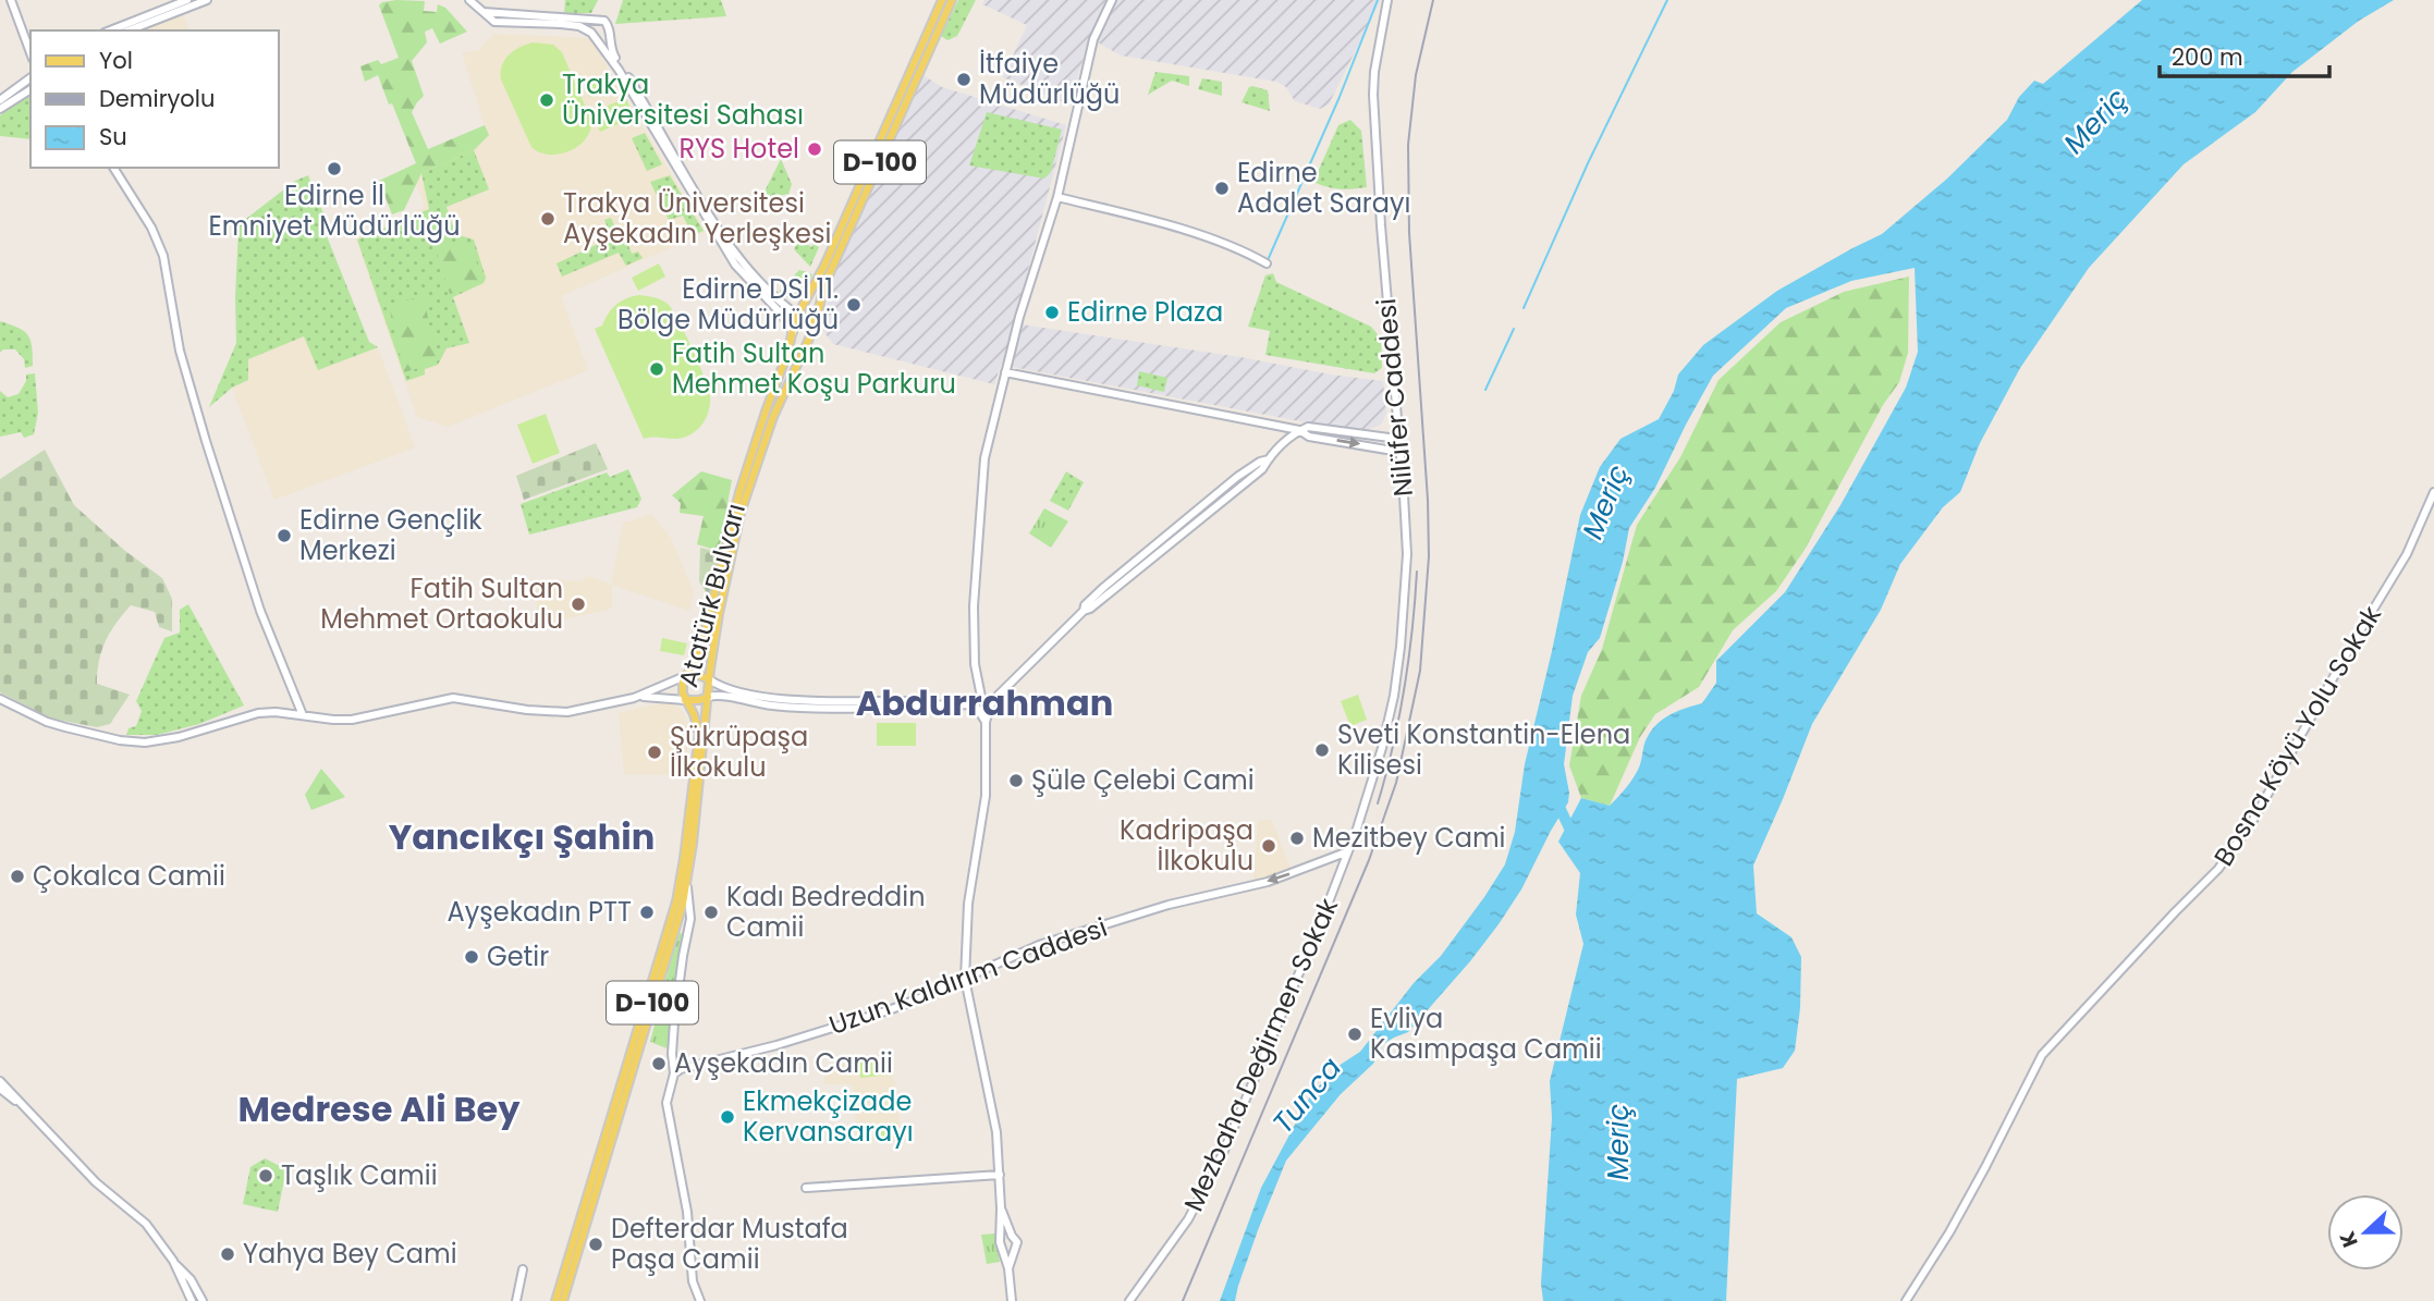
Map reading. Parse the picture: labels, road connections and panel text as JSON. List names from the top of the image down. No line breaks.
{"streets":{"main road":["D-100","Nilüfer Caddesi","Atatürk Bulvarı","Bosna Köyü Yolu Sokak","Uzun Kaldırım Caddesi","Mezbaha Değirmen Sokak"]},"crossings":[["Nilüfer Caddesi","Uzun Kaldırım Caddesi"],["Nilüfer Caddesi","Mezbaha Değirmen Sokak"],["Uzun Kaldırım Caddesi","Mezbaha Değirmen Sokak"]],"one_way":["Uzun Kaldırım Caddesi"],"districts":["Abdurrahman","Yancıkçı Şahin","Medrese Ali Bey"],"water":["Meriç","Tunca"],"places":["İtfaiye Müdürlüğü","Trakya Üniversitesi Sahası","RYS Hotel","Edirne İl Emniyet Müdürlüğü","Edirne Adalet Sarayı","Trakya Üniversitesi Ayşekadın Yerleşkesi","Edirne DSİ 11. Bölge Müdürlüğü","Edirne Plaza","Fatih Sultan Mehmet Koşu Parkuru","Edirne Gençlik Merkezi","Fatih Sultan Mehmet Ortaokulu","Sveti Konstantin-Elena Kilisesi","Şükrüpaşa İlkokulu","Şüle Çelebi Cami","Mezitbey Cami","Kadripaşa İlkokulu","Çokalca Camii","Ayşekadın PTT","Kadı Bedreddin Camii","Getir","Evliya Kasımpaşa Camii","Ayşekadın Camii","Ekmekçizade Kervansarayı","Taşlık Camii","Defterdar Mustafa Paşa Camii","Yahya Bey Cami"],"legend":["Yol","Demiryolu","Su"],"scale_bar":"200 m","north":"left"}
